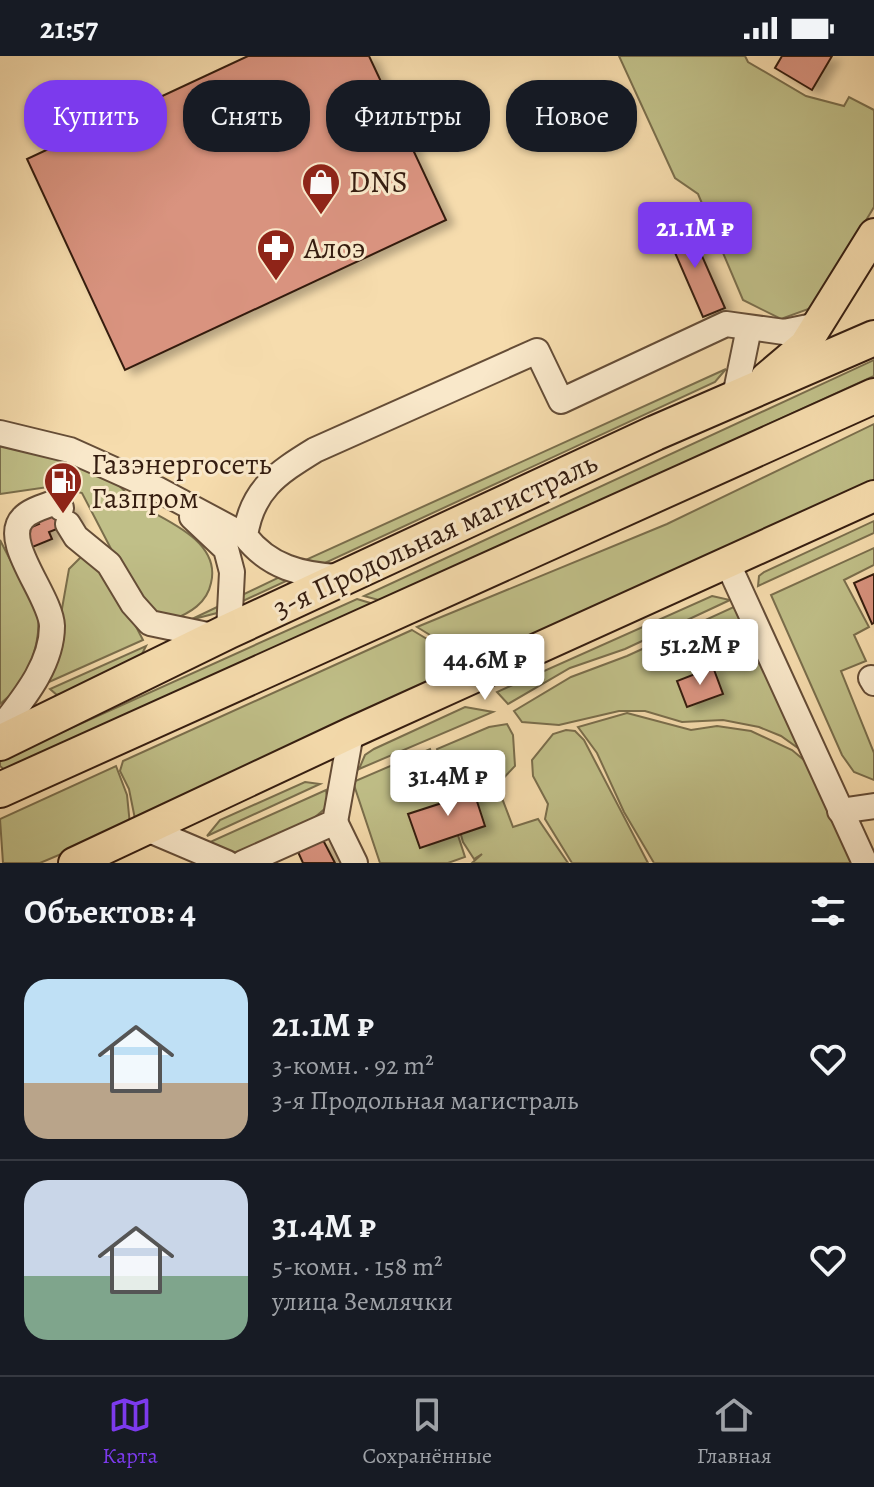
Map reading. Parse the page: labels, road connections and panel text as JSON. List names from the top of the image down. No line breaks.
{"streets":{"highway":["3-я Продольная магистраль"]},"places":{"shop":["DNS"],"pharmacy":["Алоэ"],"fuel station":["Газэнергосеть Газпром"]},"page":{"status":"21:57","chip":["Купить","Снять","Фильтры","Новое"],"price":["21.1M ₽","51.2M ₽","44.6M ₽","31.4M ₽"],"heading":"Объектов: 4","list":[{"name":"21.1M ₽","note":"3-комн. · 92 m² · 3-я Продольная магистраль"},{"name":"31.4M ₽","note":"5-комн. · 158 m² · улица Землячки"}],"tabs":["Карта","Сохранённые","Главная"]}}
